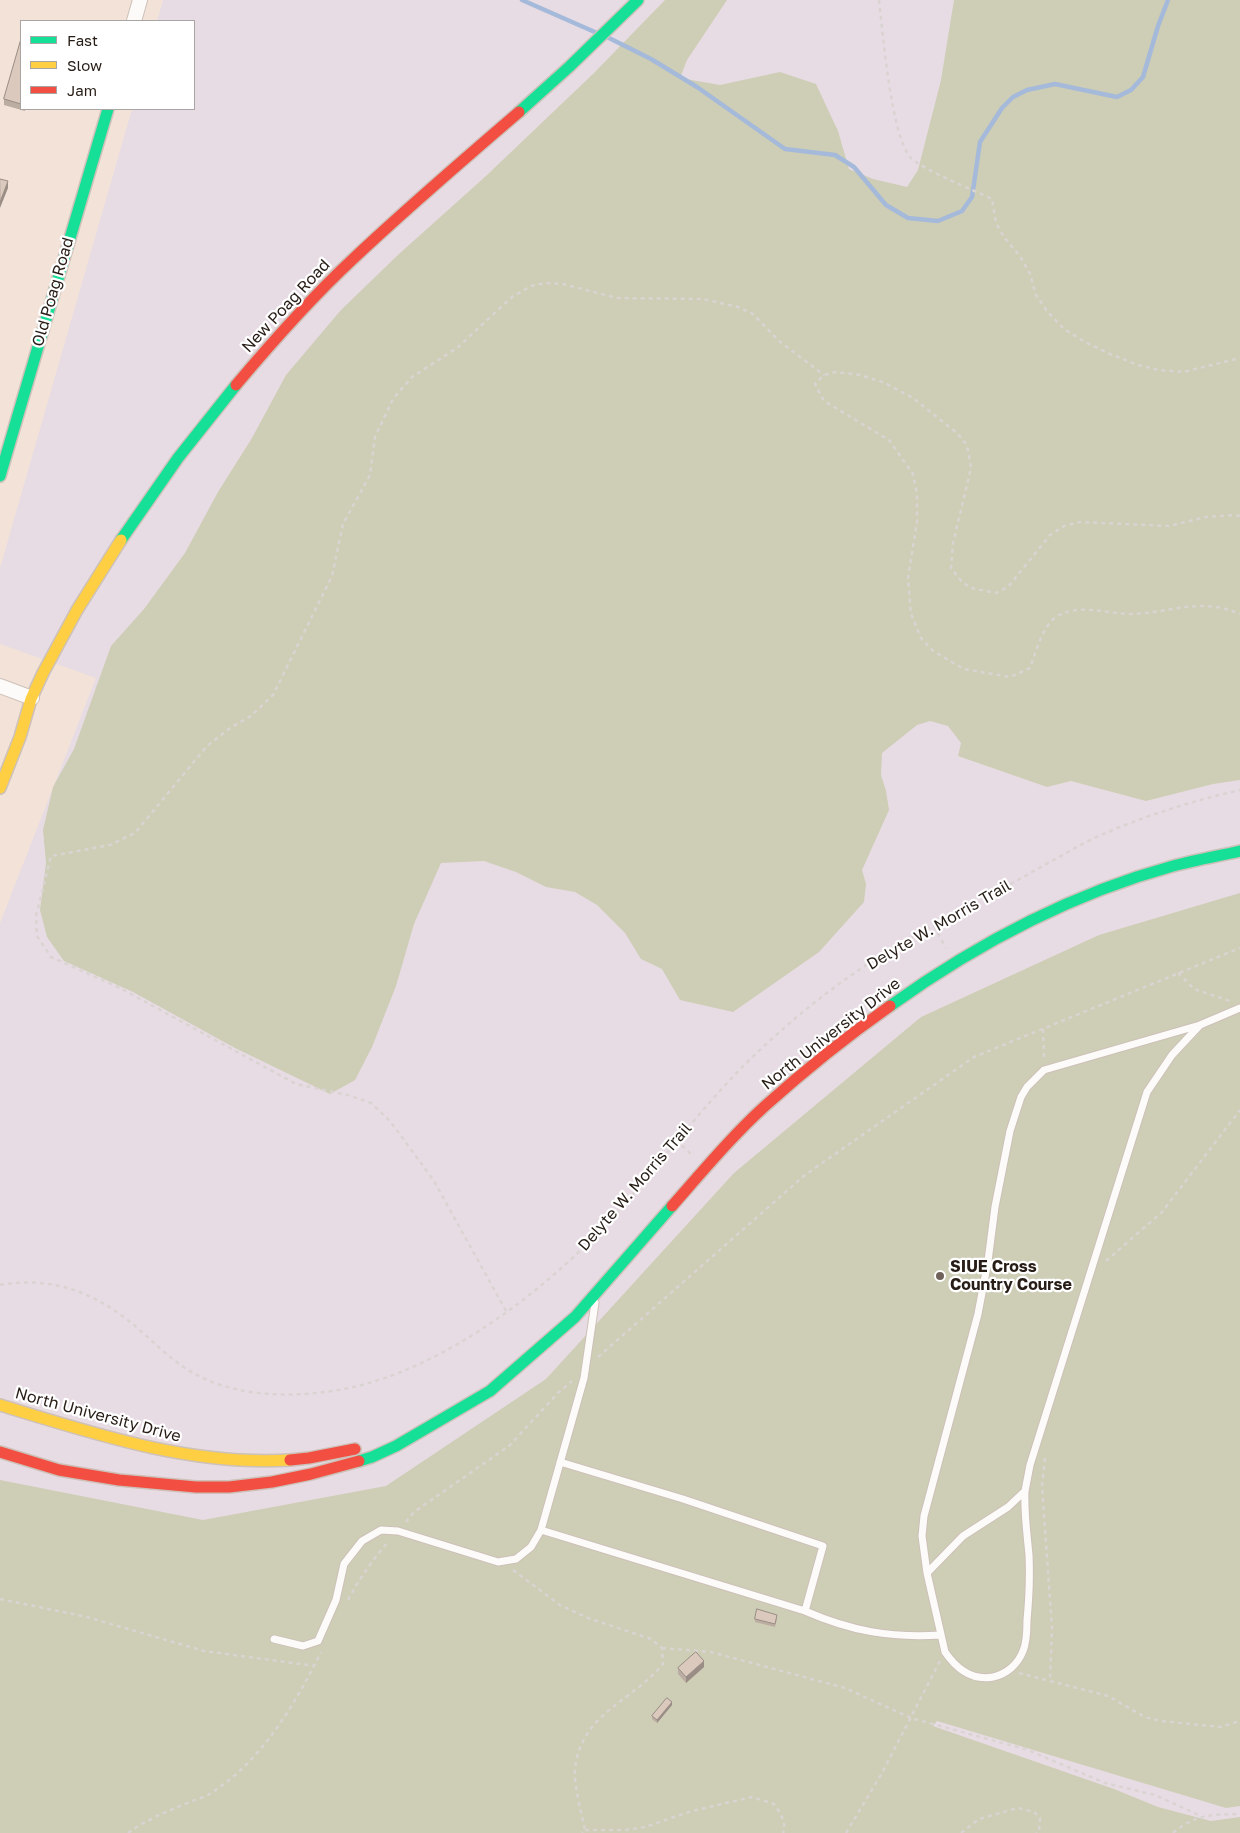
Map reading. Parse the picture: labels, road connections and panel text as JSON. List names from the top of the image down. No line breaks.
{"streets":{"main road":["Old Poag Road","New Poag Road","North University Drive"],"path":["Delyte W. Morris Trail"]},"places":["SIUE Cross Country Course"],"legend":["Fast","Slow","Jam"]}
